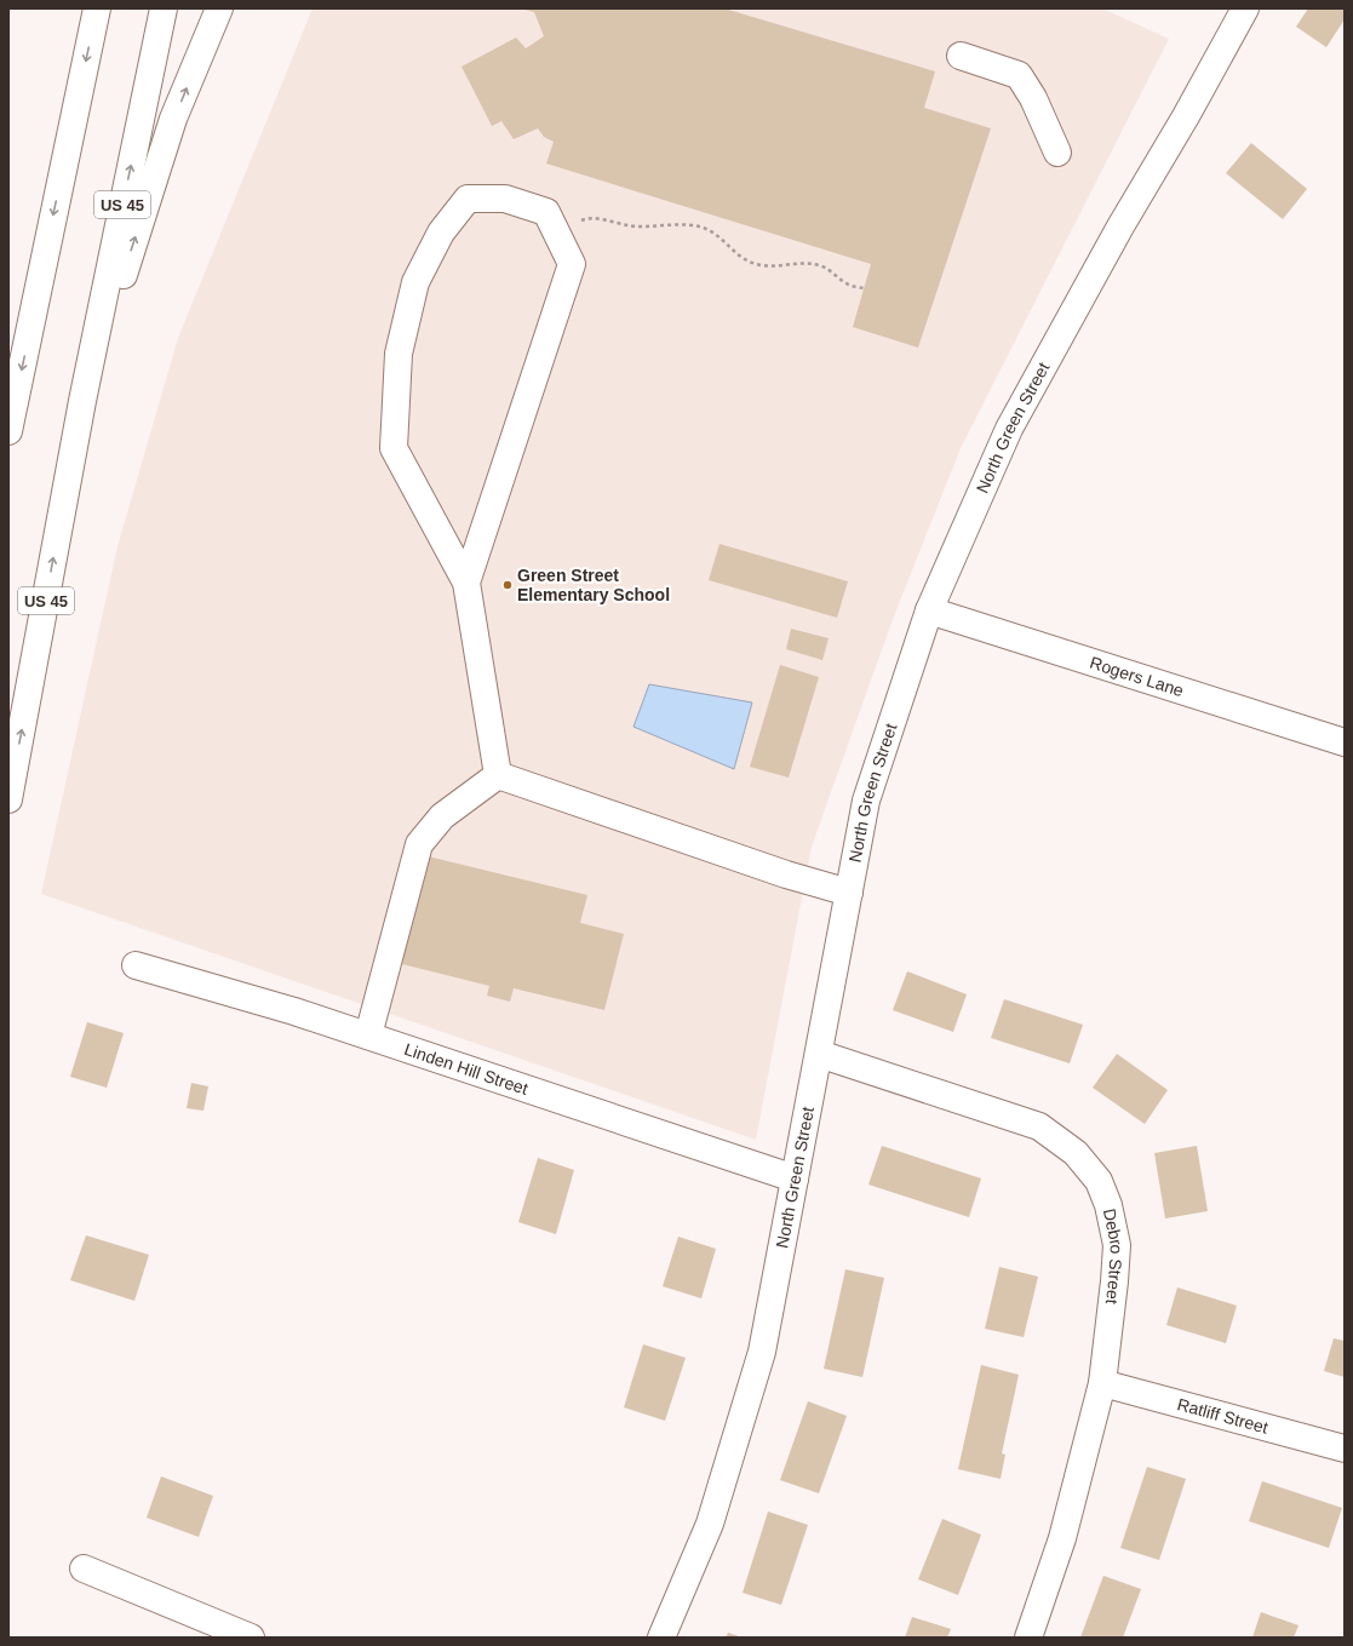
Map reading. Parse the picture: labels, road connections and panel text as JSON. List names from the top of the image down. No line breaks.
{"streets":{"main road":["US 45","North Green Street","Rogers Lane","Linden Hill Street","Debro Street","Ratliff Street"]},"crossings":[["North Green Street","Rogers Lane"],["North Green Street","Linden Hill Street"],["North Green Street","Debro Street"],["Debro Street","Ratliff Street"]],"places":["Green Street Elementary School"]}
